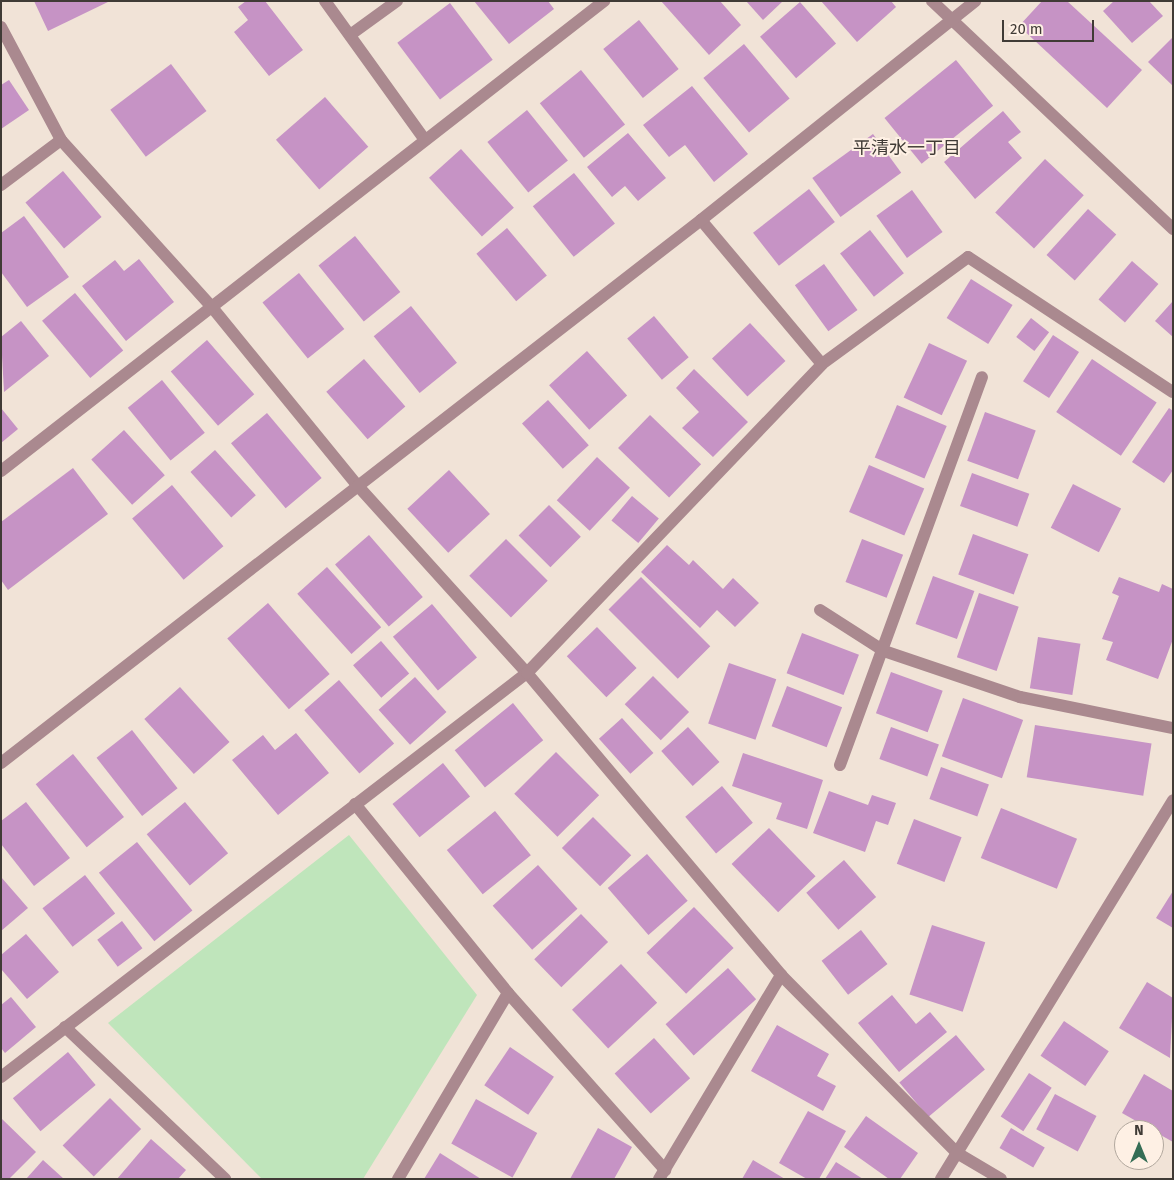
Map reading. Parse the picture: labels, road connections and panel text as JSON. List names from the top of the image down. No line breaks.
{"districts":["平清水一丁目"],"scale_bar":"20 m","north":"top"}
